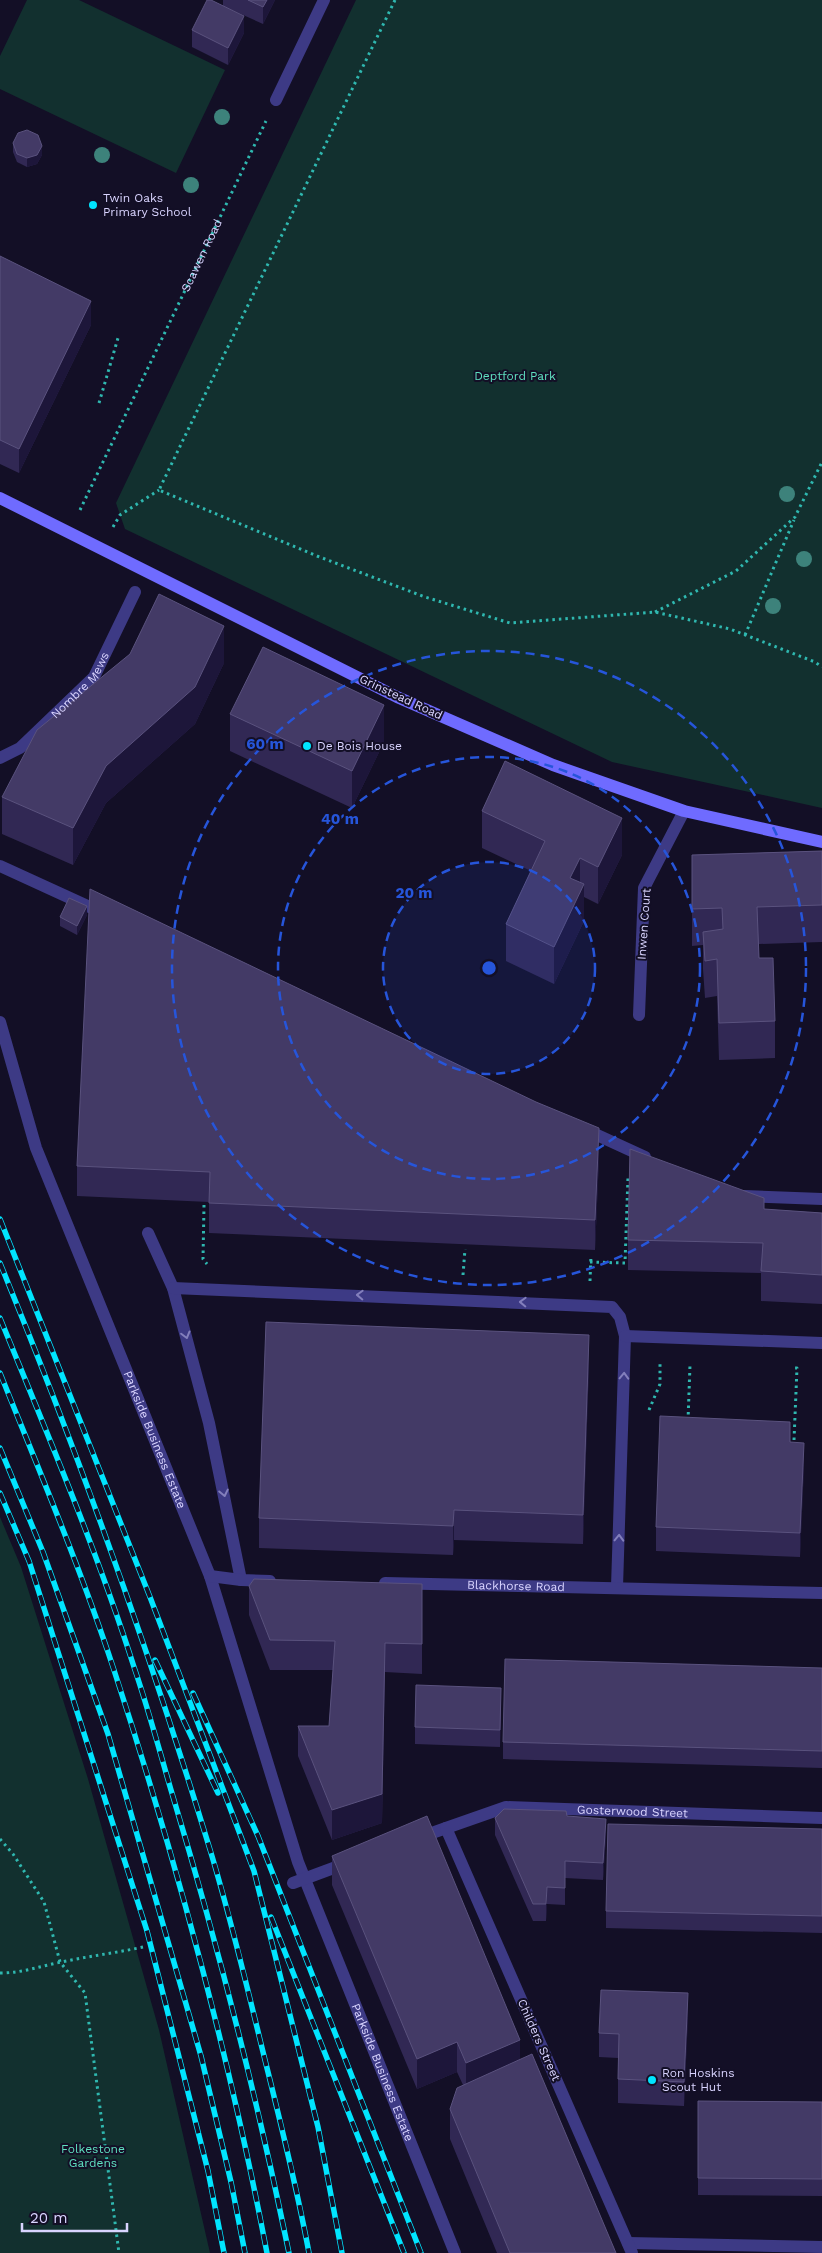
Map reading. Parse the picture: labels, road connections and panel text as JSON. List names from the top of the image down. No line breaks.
{"streets":{"street":["Nombre Mews","Grinstead Road","Inwen Court","Parkside Business Estate","Blackhorse Road","Gosterwood Street","Childers Street"],"path":["Scawen Road"]},"crossings":[["Grinstead Road","Inwen Court"],["Gosterwood Street","Childers Street"]],"parks":["Deptford Park","Folkestone Gardens"],"places":["Twin Oaks Primary School","De Bois House","Ron Hoskins Scout Hut"],"scale_bar":"20 m","rings":["60 m","40 m","20 m"]}
